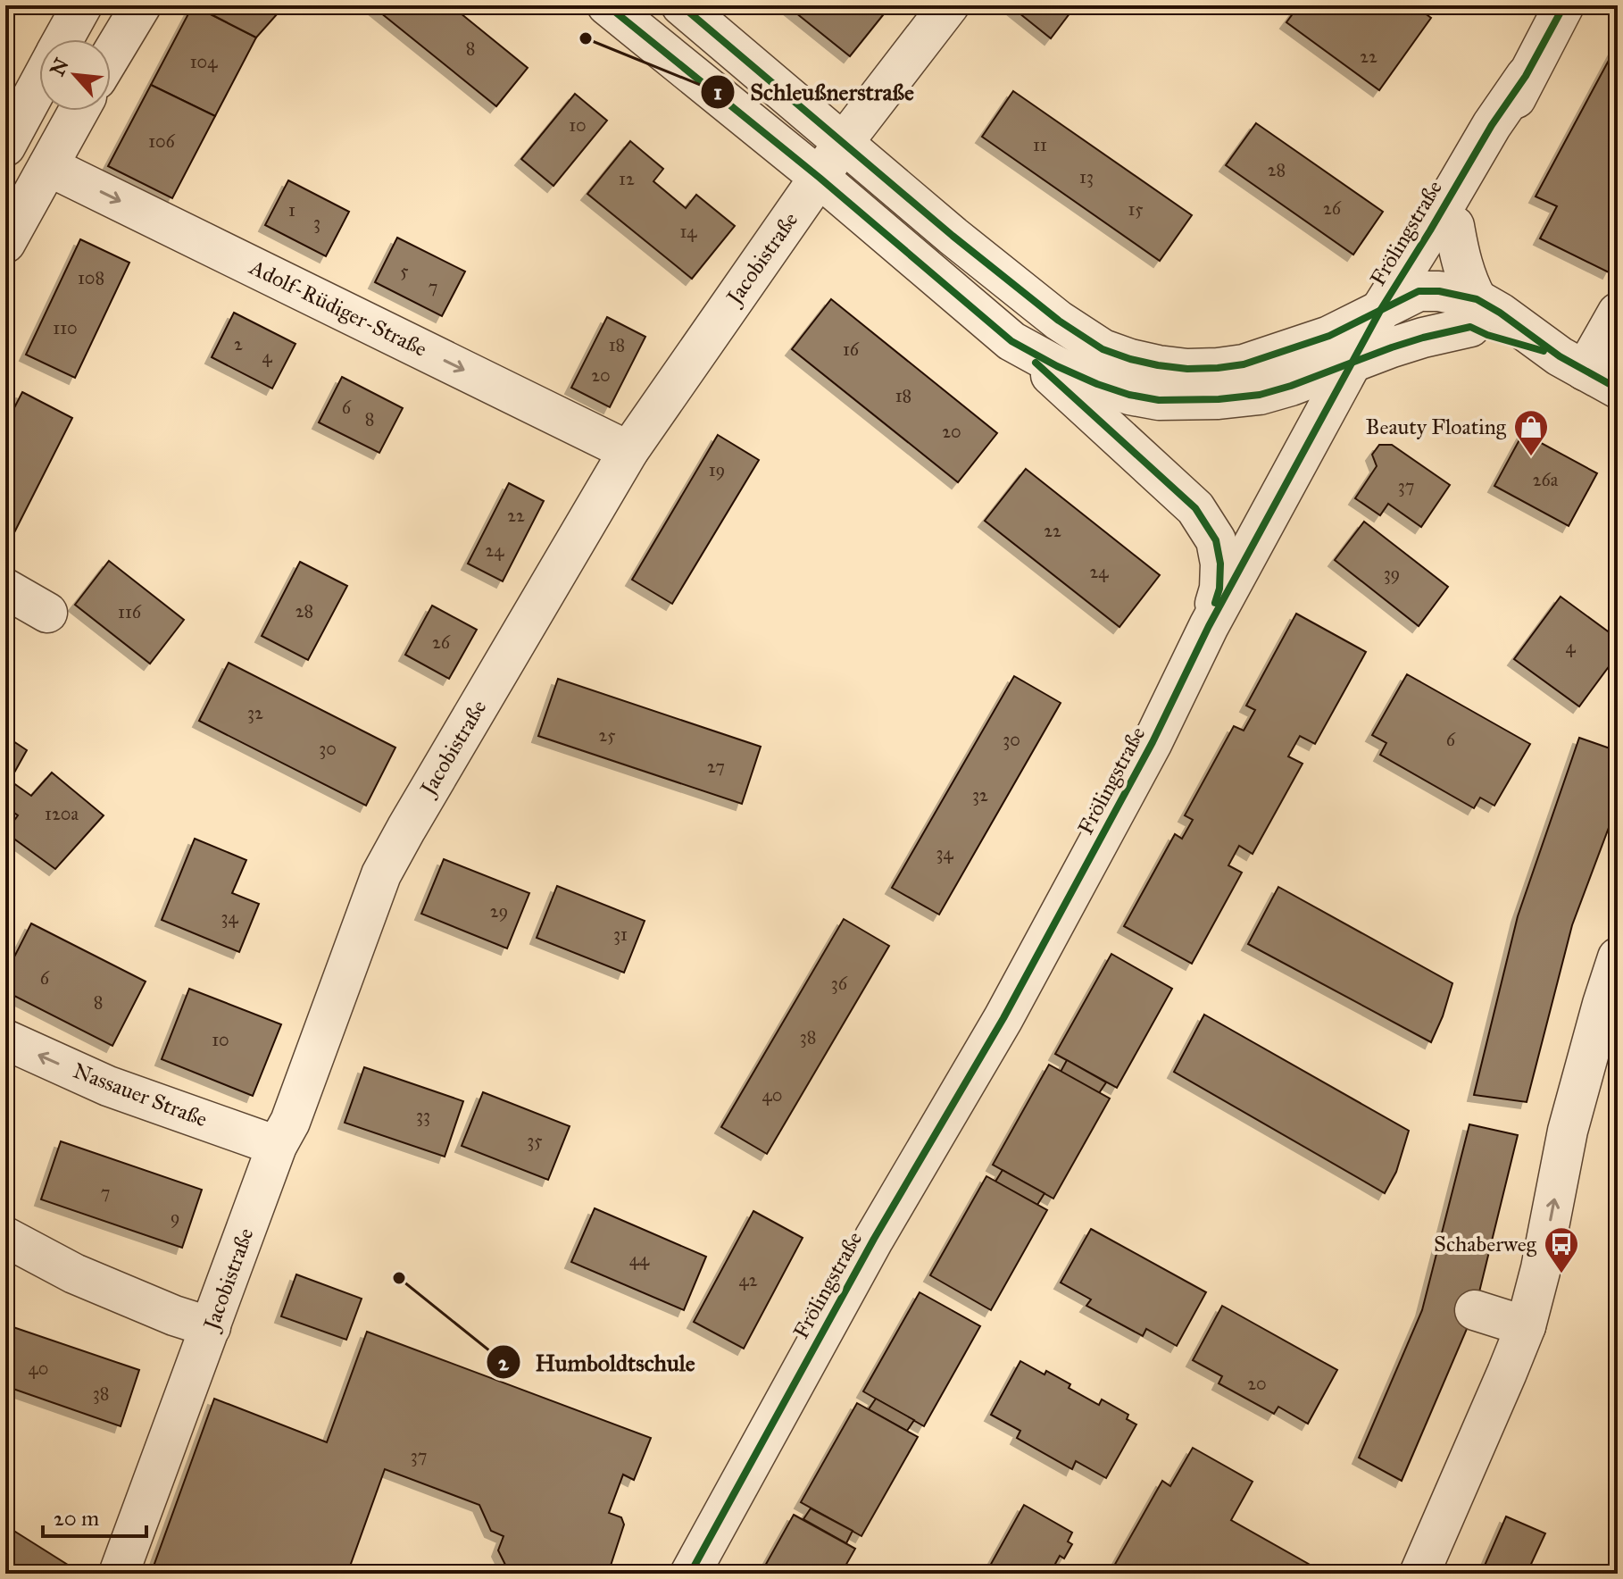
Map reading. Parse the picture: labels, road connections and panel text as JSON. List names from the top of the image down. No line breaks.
{"streets":{"street":["Frölingstraße","Jacobistraße","Adolf-Rüdiger-Straße","Nassauer Straße"]},"crossings":[["Jacobistraße","Adolf-Rüdiger-Straße"],["Jacobistraße","Nassauer Straße"]],"one_way":["Adolf-Rüdiger-Straße"],"places":{"other":["Schleußnerstraße","Humboldtschule"],"shop":["Beauty Floating"],"bus stop":["Schaberweg"]},"house_numbers":["8","22","104","10","106","11","28","13","12","26","15","1","3","14","5","108","7","110","2","18","16","4","20","18","6","8","20","19","26a","37","22","22","24","24","39","28","116","26","4","32","25","30","6","30","27","32","120a","34","29","34","31","6","36","8","38","10","40","33","35","7","9","44","42","40","20","38","37"],"scale_bar":"20 m","north":"top left"}
